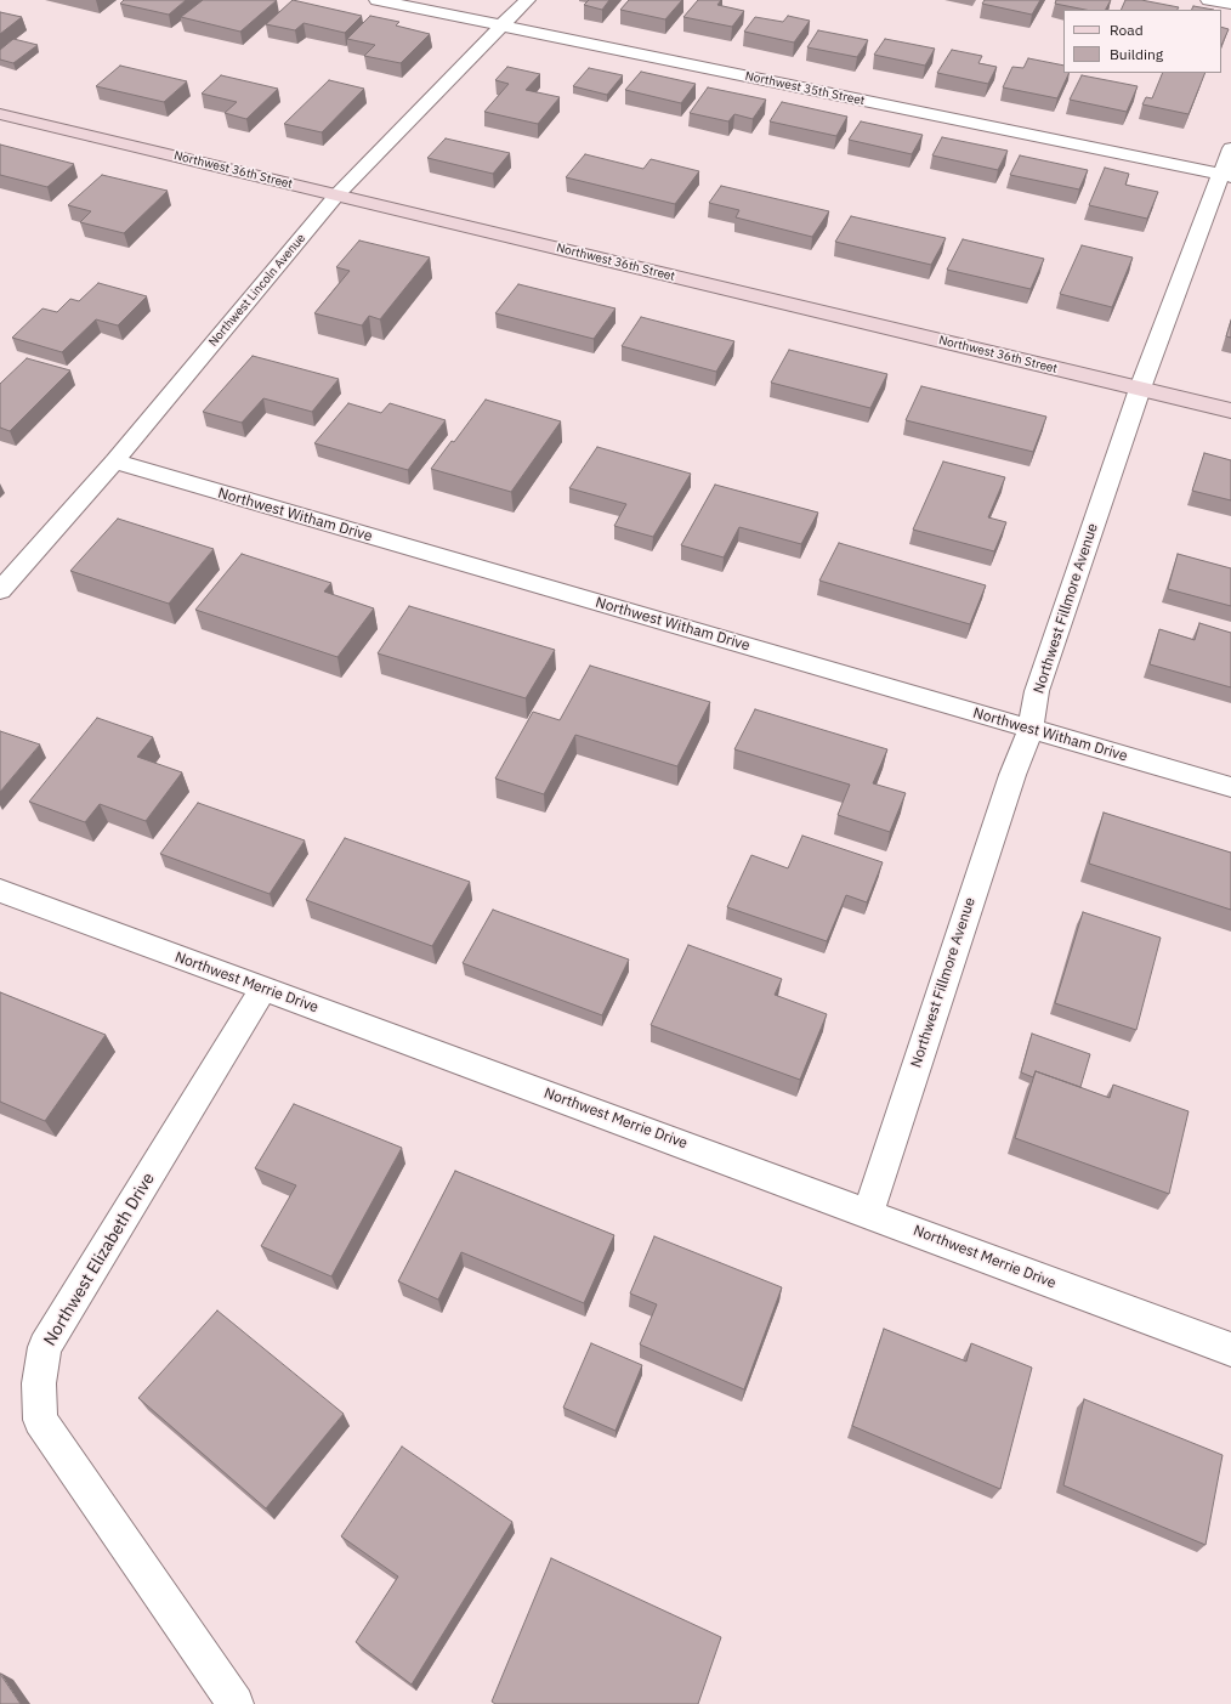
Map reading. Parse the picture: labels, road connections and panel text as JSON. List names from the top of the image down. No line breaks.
{"streets":{"street":["Northwest 35th Street","Northwest 36th Street","Northwest Lincoln Avenue","Northwest Witham Drive","Northwest Fillmore Avenue","Northwest Merrie Drive","Northwest Elizabeth Drive"]},"crossings":[["Northwest 35th Street","Northwest Lincoln Avenue"],["Northwest 35th Street","Northwest Fillmore Avenue"],["Northwest 36th Street","Northwest Lincoln Avenue"],["Northwest 36th Street","Northwest Fillmore Avenue"],["Northwest Lincoln Avenue","Northwest Witham Drive"],["Northwest Witham Drive","Northwest Fillmore Avenue"],["Northwest Fillmore Avenue","Northwest Merrie Drive"],["Northwest Merrie Drive","Northwest Elizabeth Drive"]],"legend":["Road","Building"]}
